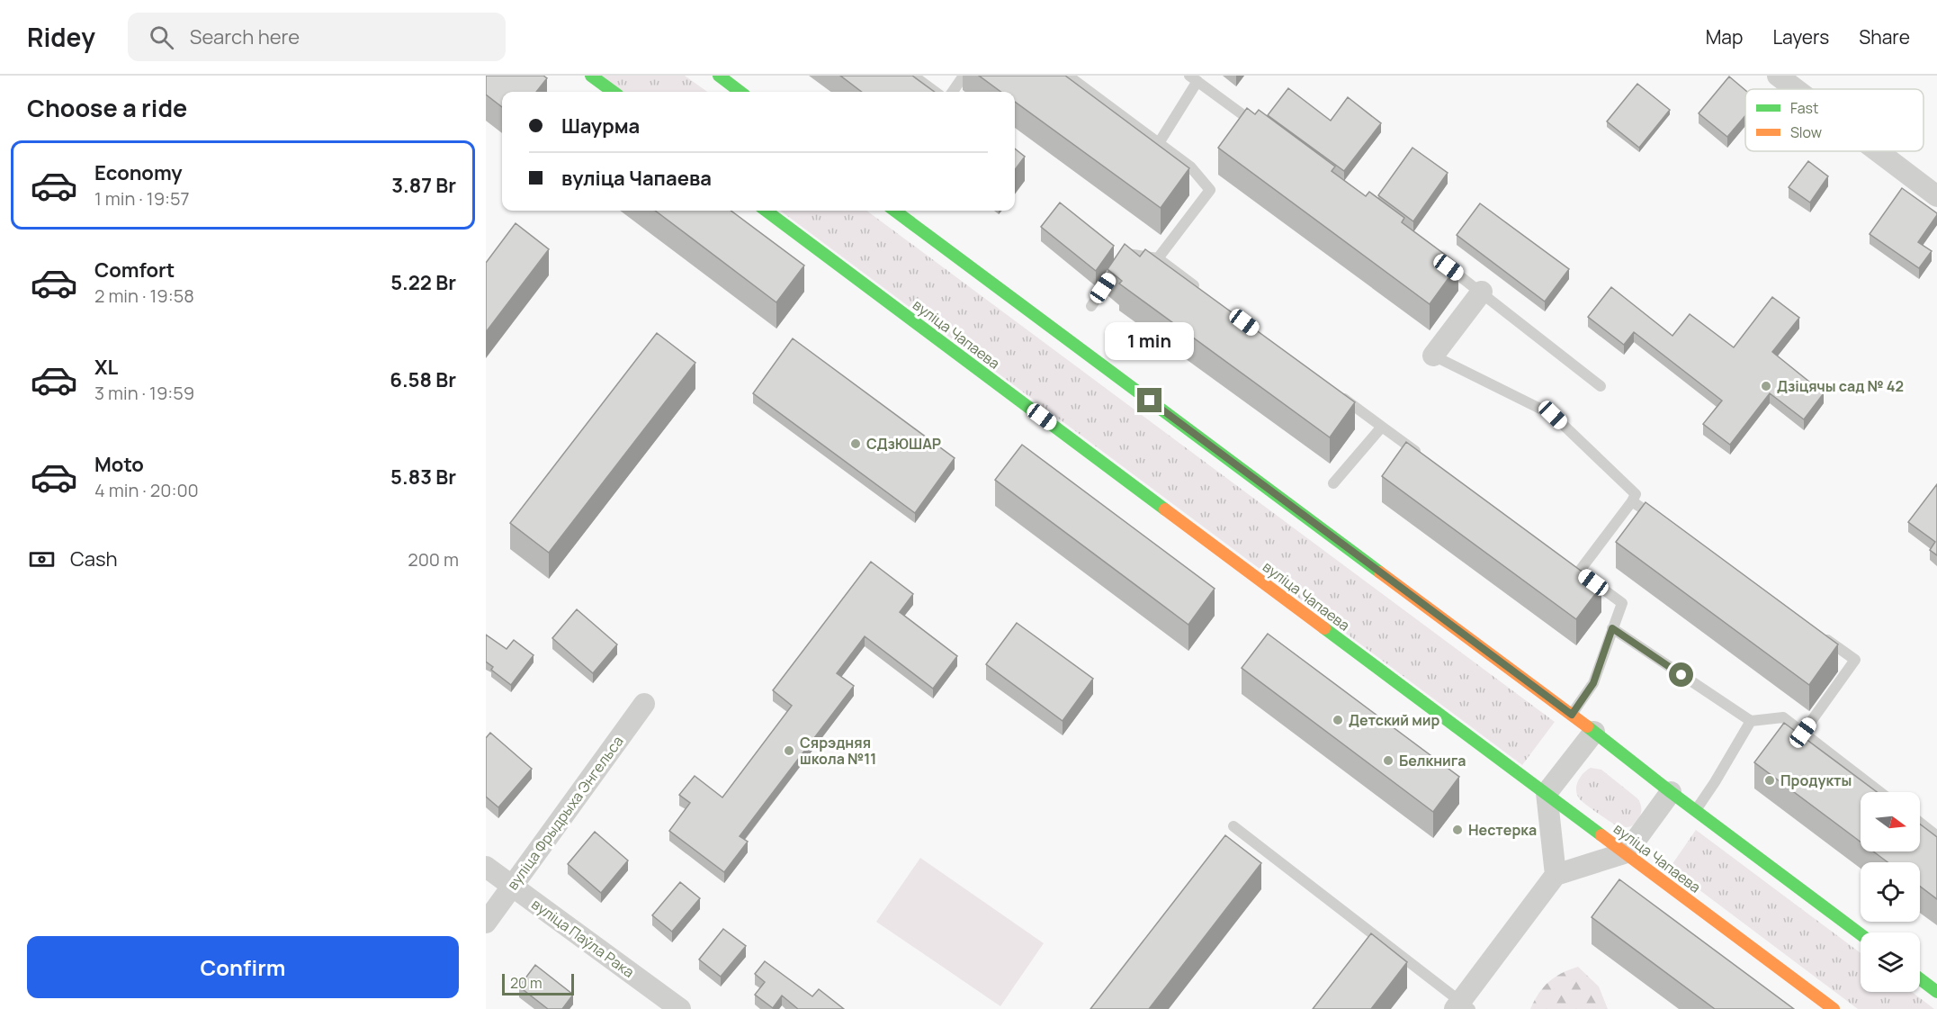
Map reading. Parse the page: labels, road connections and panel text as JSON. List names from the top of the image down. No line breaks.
{"streets":{"main road":["вуліца Чапаева"],"street":["вуліца Фрыдрыха Энгельса","вуліца Паўла Рака"]},"crossings":[["вуліца Фрыдрыха Энгельса","вуліца Паўла Рака"]],"places":["Дзіцячы сад № 42","СДзЮШАР","Детский мир","Сярэдняя школа №11","Белкнига","Продукты","Нестерка"],"legend":["Fast","Slow"],"scale_bar":"20 m","north":"right","page":{"header":"Ridey","search":"Search here","nav":["Map","Layers","Share"],"heading":"Choose a ride","banner":["Шаурма","вуліца Чапаева"],"list":[{"name":"Economy","note":"1 min · 19:57","value":"3.87 Br"},{"name":"Comfort","note":"2 min · 19:58","value":"5.22 Br"},{"name":"XL","note":"3 min · 19:59","value":"6.58 Br"},{"name":"Moto","note":"4 min · 20:00","value":"5.83 Br"}],"bubble":"1 min","pay":["Cash","200 m"],"buttons":"Confirm","scale":"20 m"}}
